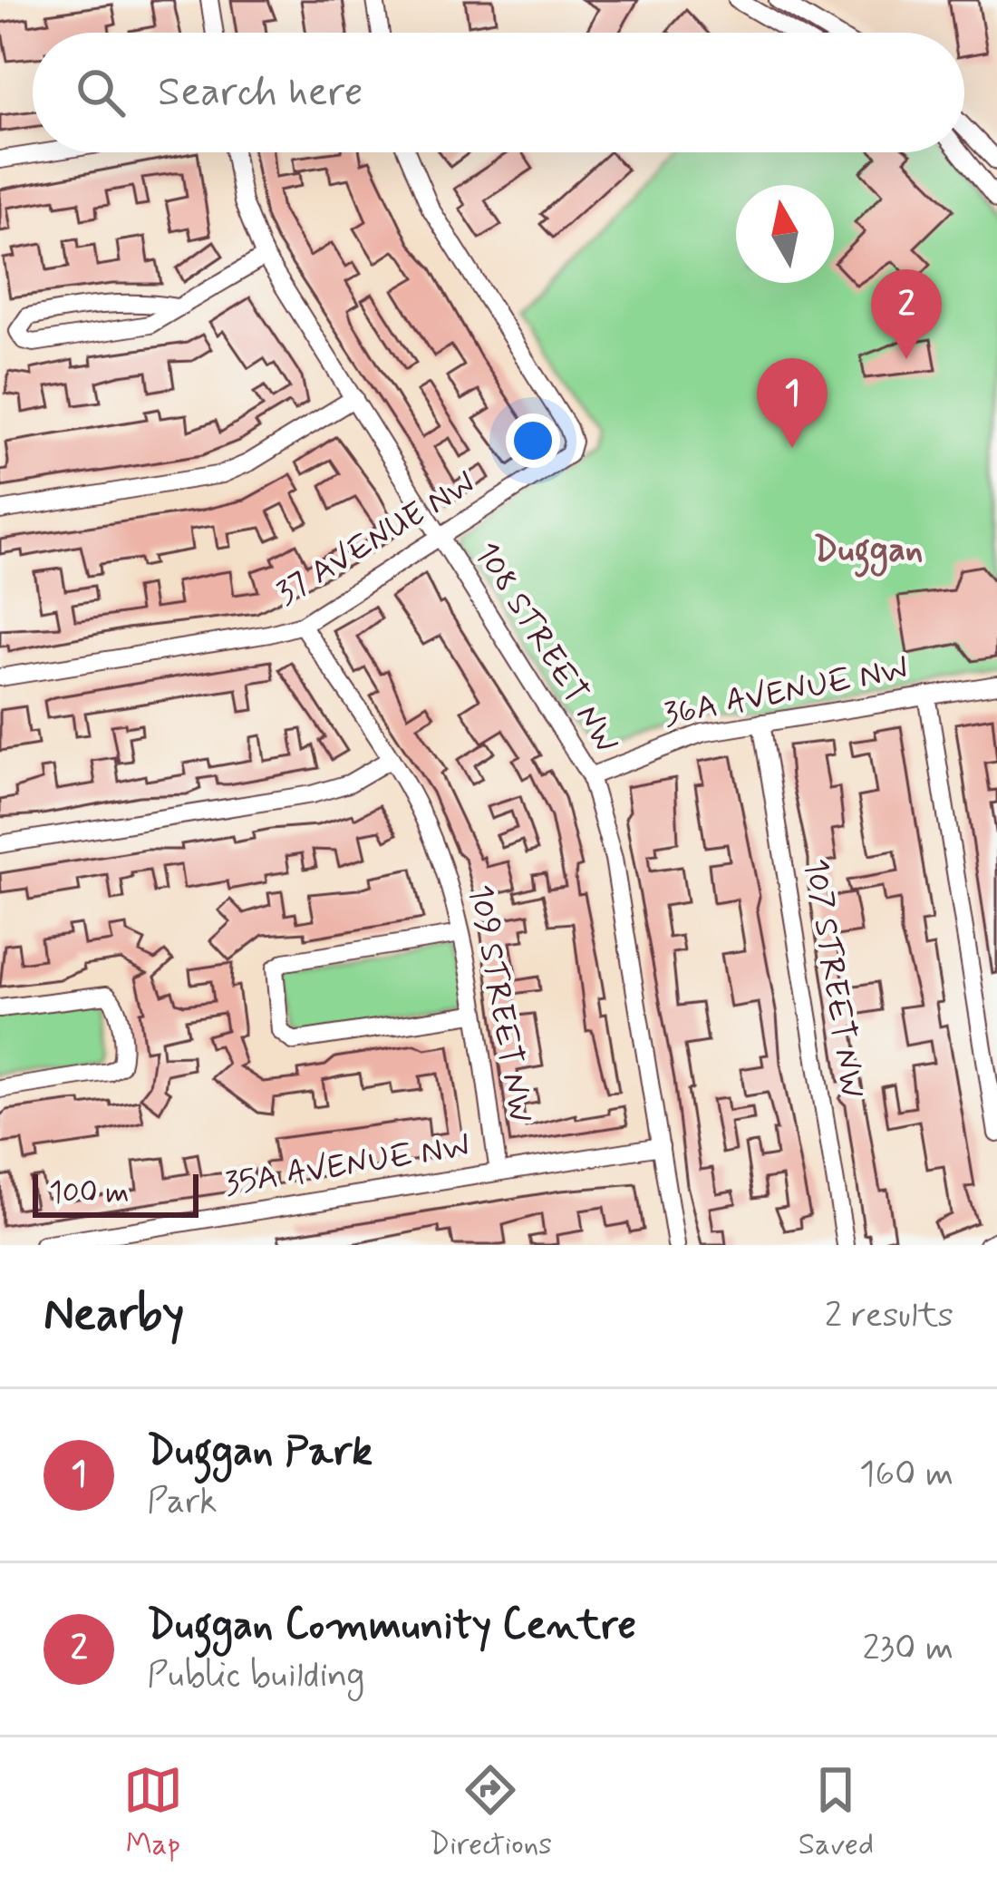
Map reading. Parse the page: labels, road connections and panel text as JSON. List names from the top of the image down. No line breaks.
{"streets":{"street":["37 AVENUE NW","108 STREET NW","36A AVENUE NW","107 STREET NW","109 STREET NW","35A AVENUE NW"]},"crossings":[["37 AVENUE NW","108 STREET NW"],["37 AVENUE NW","109 STREET NW"],["108 STREET NW","36A AVENUE NW"],["108 STREET NW","35A AVENUE NW"],["36A AVENUE NW","107 STREET NW"],["109 STREET NW","35A AVENUE NW"]],"districts":["Duggan"],"scale_bar":"100 m","north":"top","page":{"search":"Search here","pins":["2","1"],"scale":"100 m","heading":["Nearby","2 results"],"list":[{"mark":"1","name":"Duggan Park","note":"Park","value":"160 m"},{"mark":"2","name":"Duggan Community Centre","note":"Public building","value":"230 m"}],"nav":["Map","Directions","Saved"]}}
